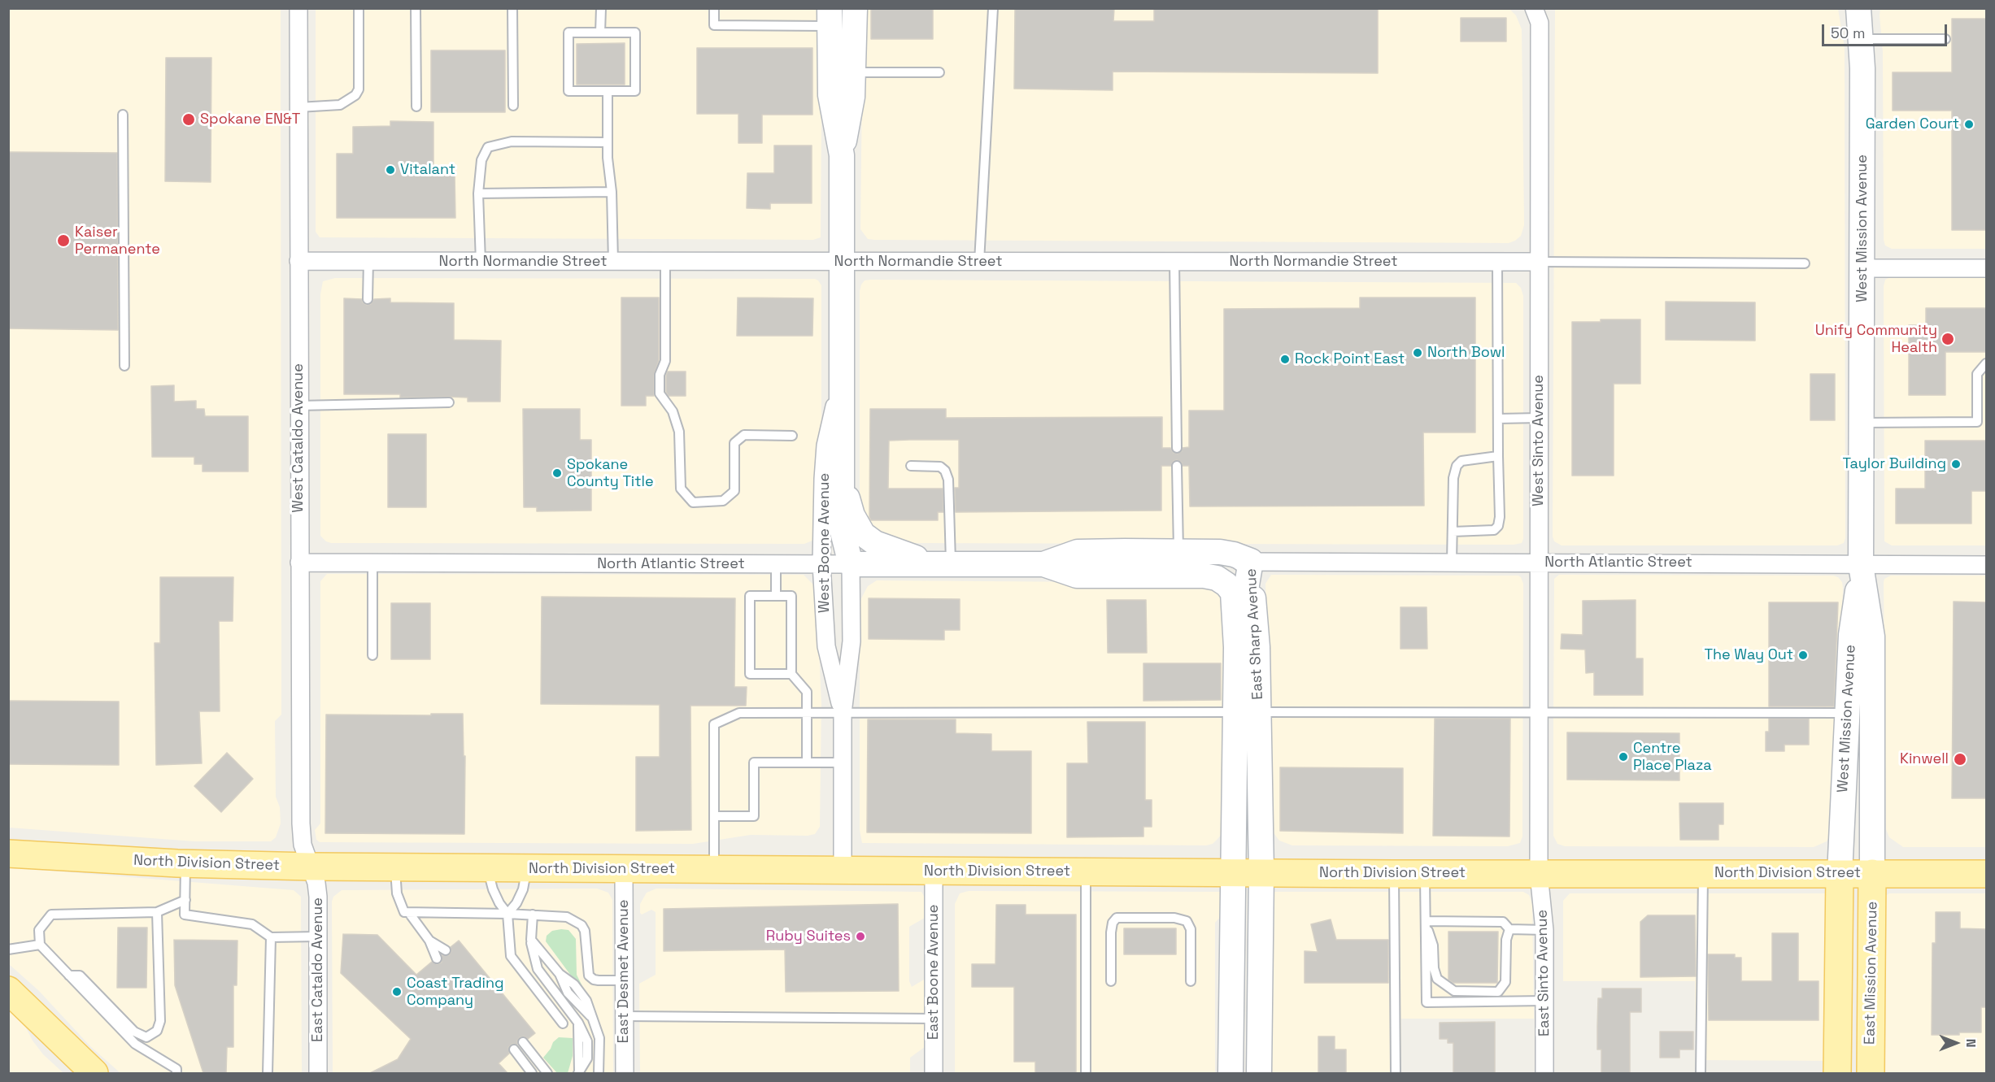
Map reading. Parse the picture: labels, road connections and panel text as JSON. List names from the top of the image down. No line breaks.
{"streets":{"main road":["North Division Street","East Mission Avenue"],"street":["West Mission Avenue","North Normandie Street","West Cataldo Avenue","West Sinto Avenue","West Boone Avenue","North Atlantic Street","East Sharp Avenue","East Cataldo Avenue","East Desmet Avenue","East Boone Avenue","East Sinto Avenue"]},"crossings":[["West Mission Avenue","North Atlantic Street"],["West Mission Avenue","North Division Street"],["West Mission Avenue","East Mission Avenue"],["North Normandie Street","West Cataldo Avenue"],["North Normandie Street","West Sinto Avenue"],["North Normandie Street","West Boone Avenue"],["West Cataldo Avenue","North Atlantic Street"],["West Cataldo Avenue","North Division Street"],["West Cataldo Avenue","East Cataldo Avenue"],["West Sinto Avenue","North Atlantic Street"],["West Sinto Avenue","North Division Street"],["West Sinto Avenue","East Sinto Avenue"],["West Boone Avenue","North Atlantic Street"],["West Boone Avenue","North Division Street"],["North Atlantic Street","East Sharp Avenue"],["East Sharp Avenue","North Division Street"],["North Division Street","East Cataldo Avenue"],["North Division Street","East Desmet Avenue"],["North Division Street","East Boone Avenue"],["North Division Street","East Sinto Avenue"],["North Division Street","East Mission Avenue"]],"places":["Spokane EN&T","Garden Court","Vitalant","Kaiser Permanente","Unify Community Health","North Bowl","Rock Point East","Taylor Building","Spokane County Title","The Way Out","Centre Place Plaza","Kinwell","Ruby Suites","Coast Trading Company"],"scale_bar":"50 m","north":"right"}
